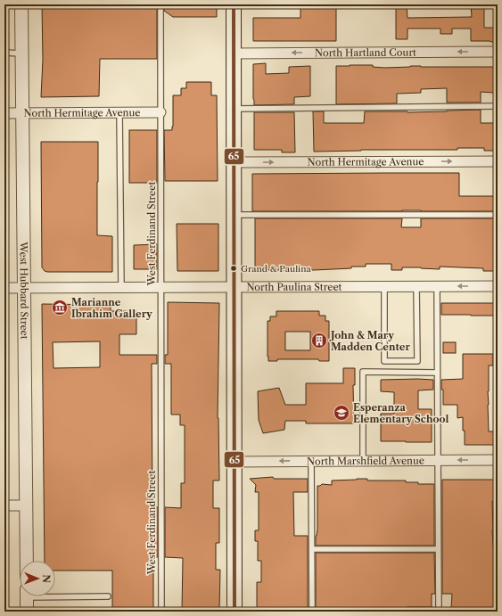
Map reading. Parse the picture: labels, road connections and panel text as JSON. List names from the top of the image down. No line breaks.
{"streets":{"street":["North Hartland Court","North Hermitage Avenue","North Paulina Street","West Hubbard Street","North Marshfield Avenue"],"lane":["West Ferdinand Street"]},"crossings":[["North Hermitage Avenue","West Ferdinand Street"],["North Hermitage Avenue","West Hubbard Street"],["West Ferdinand Street","North Paulina Street"],["North Paulina Street","West Hubbard Street"]],"one_way":["North Hartland Court","North Hermitage Avenue","North Marshfield Avenue"],"places":{"other":["Grand & Paulina"],"museum":["Marianne Ibrahim Gallery"],"building":["John & Mary Madden Center"],"school or university":["Esperanza Elementary School"]},"lines":["transit line 65"],"north":"right"}
